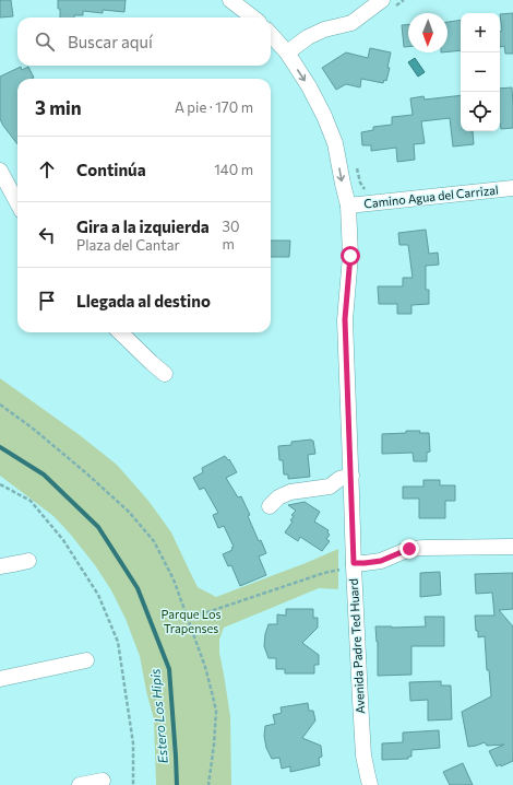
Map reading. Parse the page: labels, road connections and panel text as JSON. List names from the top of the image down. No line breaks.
{"streets":{"street":["Camino Agua del Carrizal","Avenida Padre Ted Huard"]},"crossings":[["Camino Agua del Carrizal","Avenida Padre Ted Huard"]],"water":["Estero Los Hipis"],"parks":["Parque Los Trapenses"],"north":"bottom","page":{"map_buttons":["+","−"],"search":"Buscar aquí","heading":["3 min","A pie · 170 m"],"list":[["Continúa","140 m"],["Gira a la izquierda","Plaza del Cantar","30 m"],"Llegada al destino"]}}
